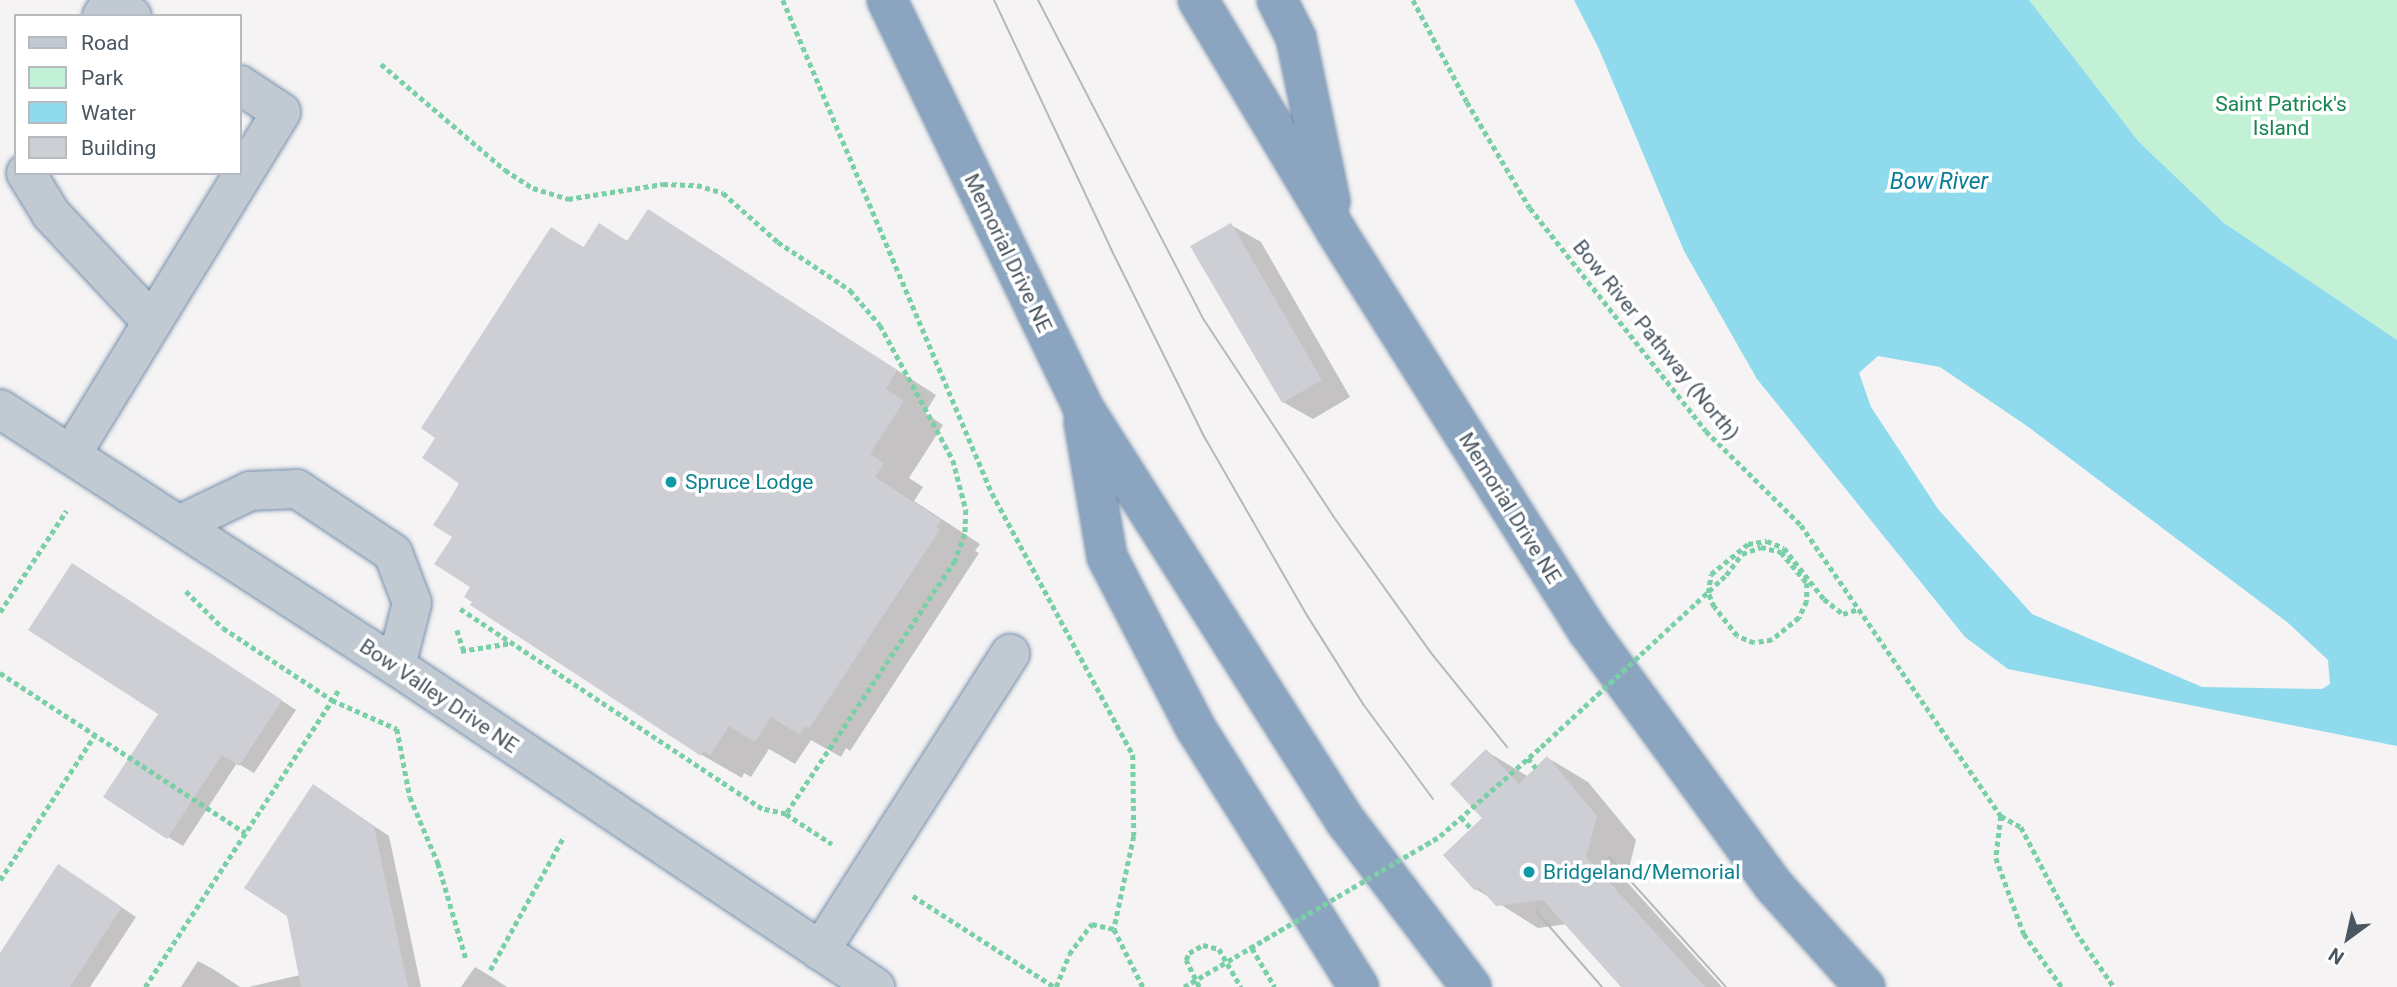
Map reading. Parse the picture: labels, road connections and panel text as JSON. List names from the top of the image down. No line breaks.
{"streets":{"highway":["Memorial Drive NE"],"lane":["Bow Valley Drive NE"],"path":["Bow River Pathway (North)"]},"water":["Bow River"],"parks":["Saint Patrick's Island"],"places":["Spruce Lodge","Bridgeland/Memorial"],"legend":["Road","Park","Water","Building"],"north":"bottom left"}
